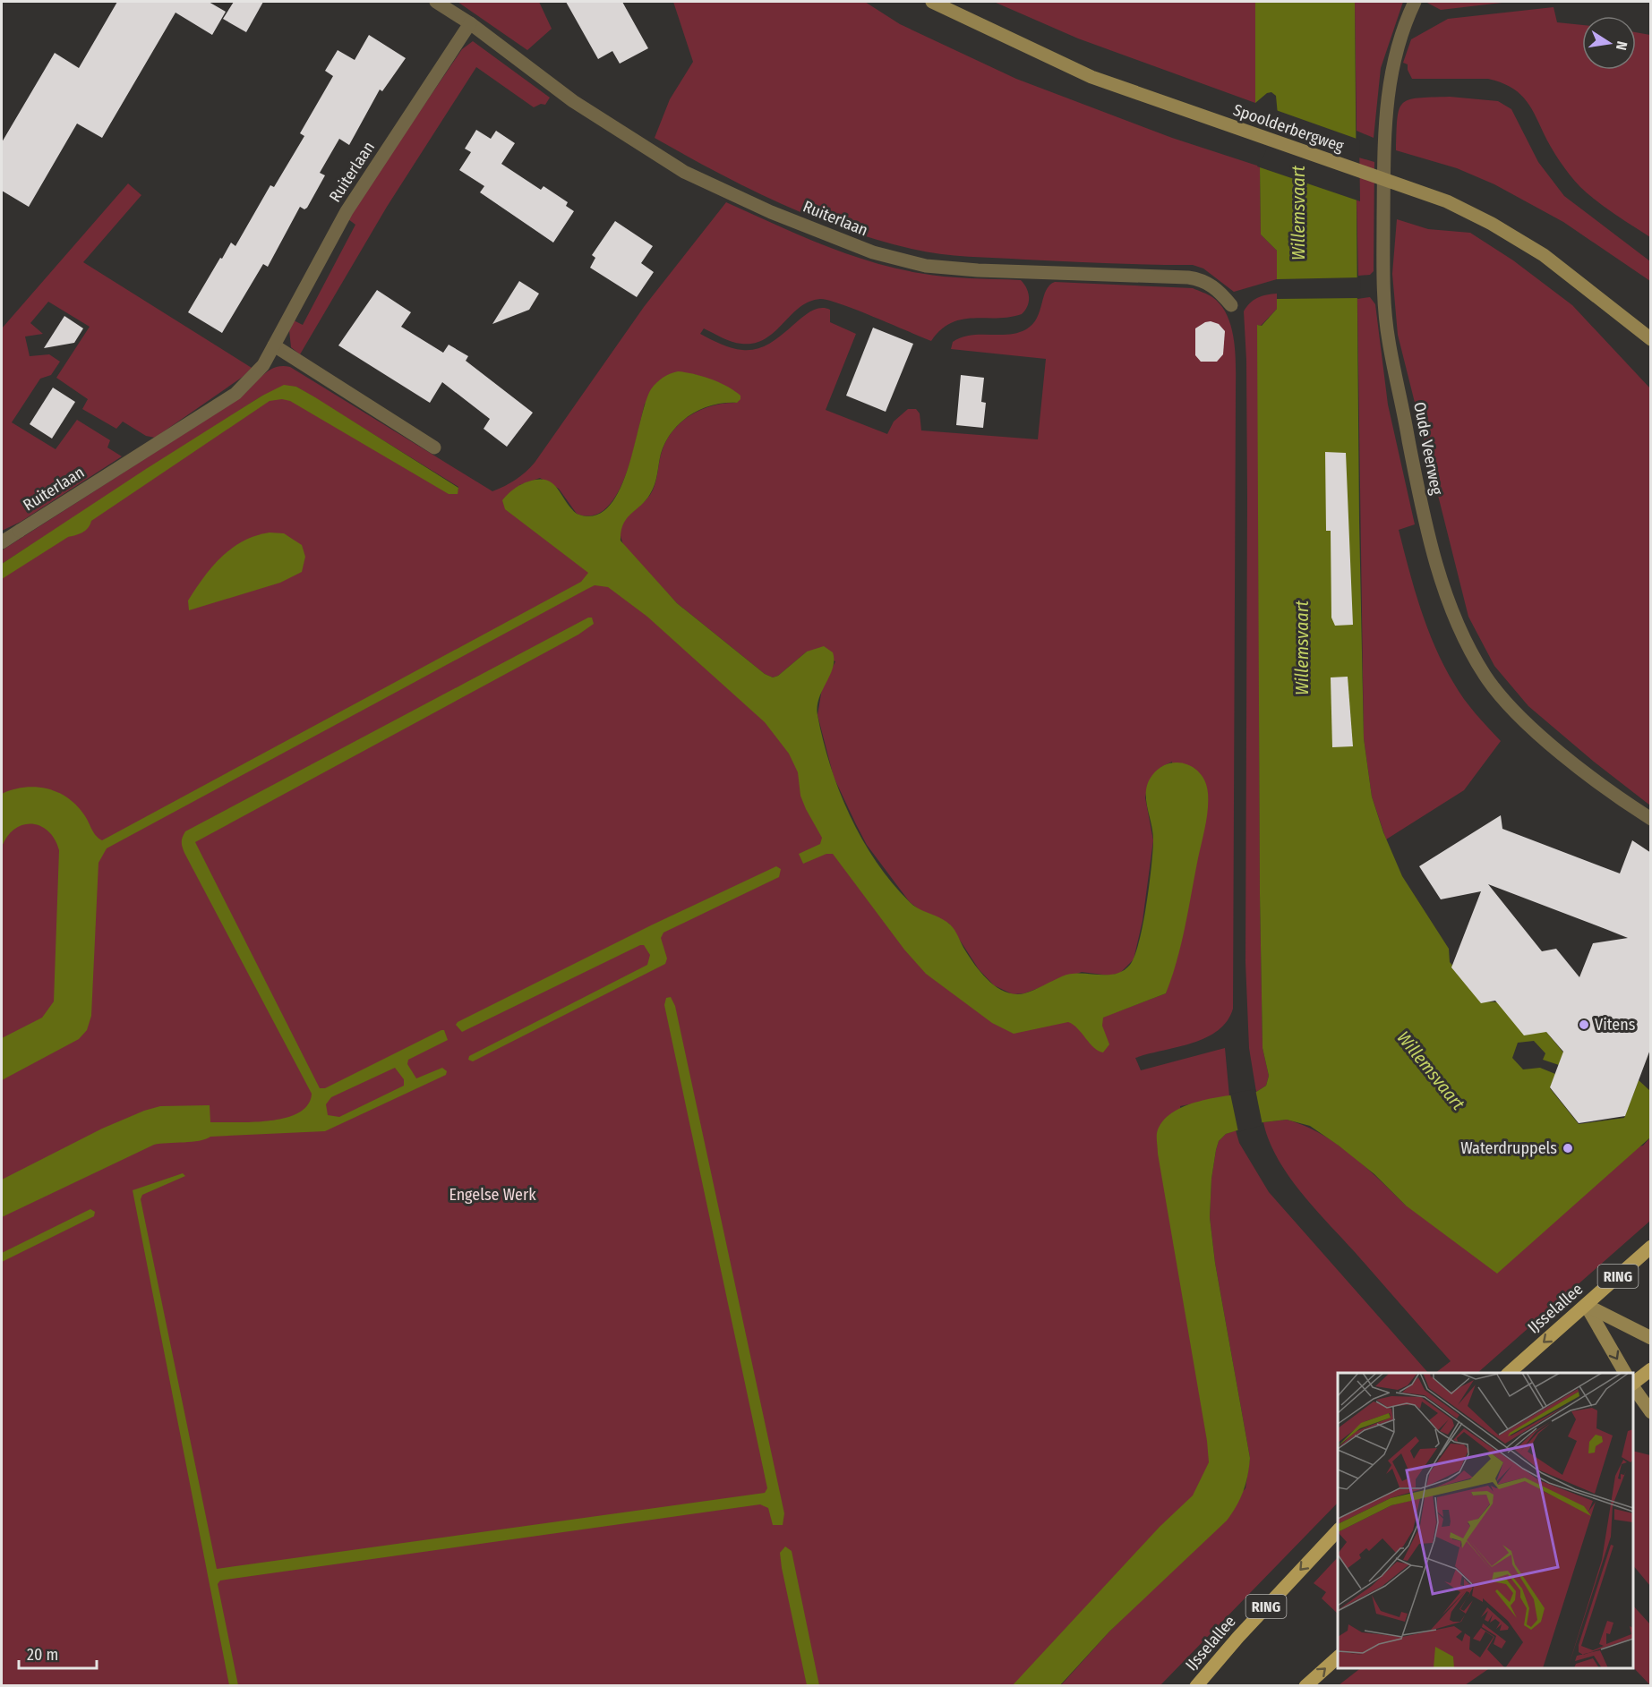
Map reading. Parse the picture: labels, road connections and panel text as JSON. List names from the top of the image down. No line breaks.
{"streets":{"main road":["Spoolderbergweg","RING","IJsselallee"],"street":["Ruiterlaan","Oude Veerweg"]},"one_way":["IJsselallee"],"water":["Willemsvaart"],"parks":["Engelse Werk"],"places":["Vitens","Waterdruppels"],"scale_bar":"20 m","north":"right"}
